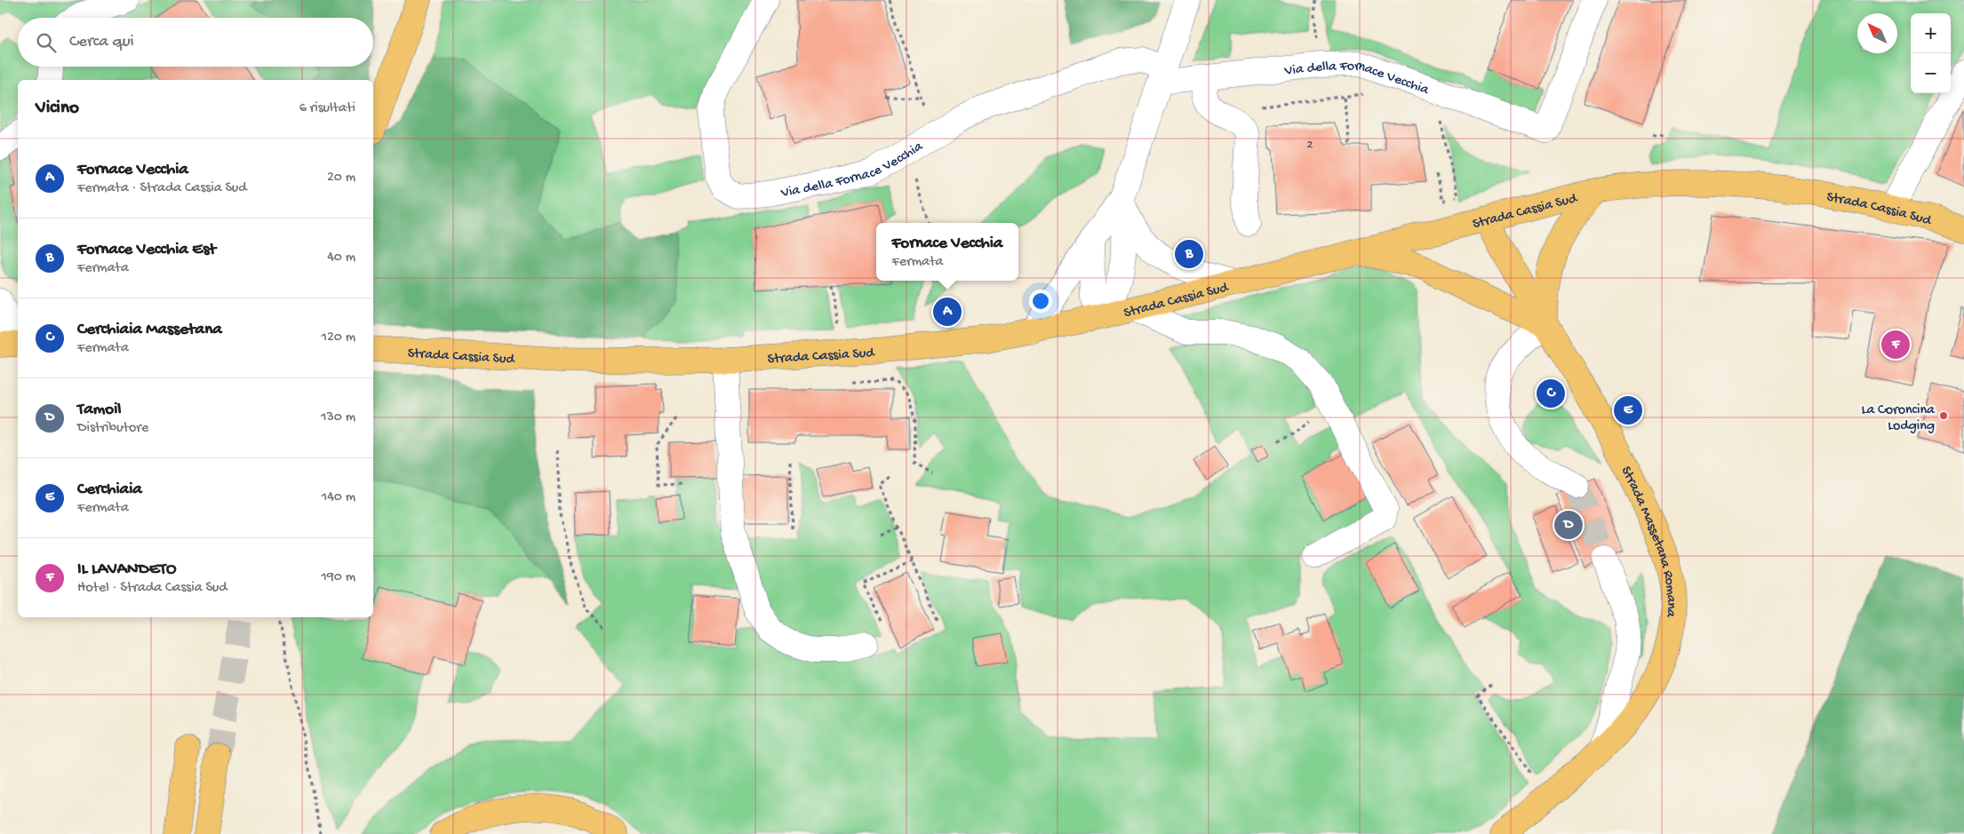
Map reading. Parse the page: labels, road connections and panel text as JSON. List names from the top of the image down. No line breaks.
{"streets":{"main road":["Strada Cassia Sud","Strada Massetana Romana"],"street":["Via della Fornace Vecchia"]},"crossings":[["Strada Cassia Sud","Strada Massetana Romana"]],"places":["La Coroncina Lodging"],"house_numbers":["2"],"north":"top left","page":{"map_buttons":["+","−"],"search":"Cerca qui","heading":["Vicino","6 risultati"],"list":[{"mark":"A","name":"Fornace Vecchia","note":"Fermata · Strada Cassia Sud","value":"20 m"},{"mark":"B","name":"Fornace Vecchia Est","note":"Fermata","value":"40 m"},{"mark":"C","name":"Cerchiaia Massetana","note":"Fermata","value":"120 m"},{"mark":"D","name":"Tamoil","note":"Distributore","value":"130 m"},{"mark":"E","name":"Cerchiaia","note":"Fermata","value":"140 m"},{"mark":"F","name":"IL LAVANDETO","note":"Hotel · Strada Cassia Sud","value":"190 m"}],"popup":["Fornace Vecchia","Fermata"],"pins":["B","A","F","C","E","D"]}}
